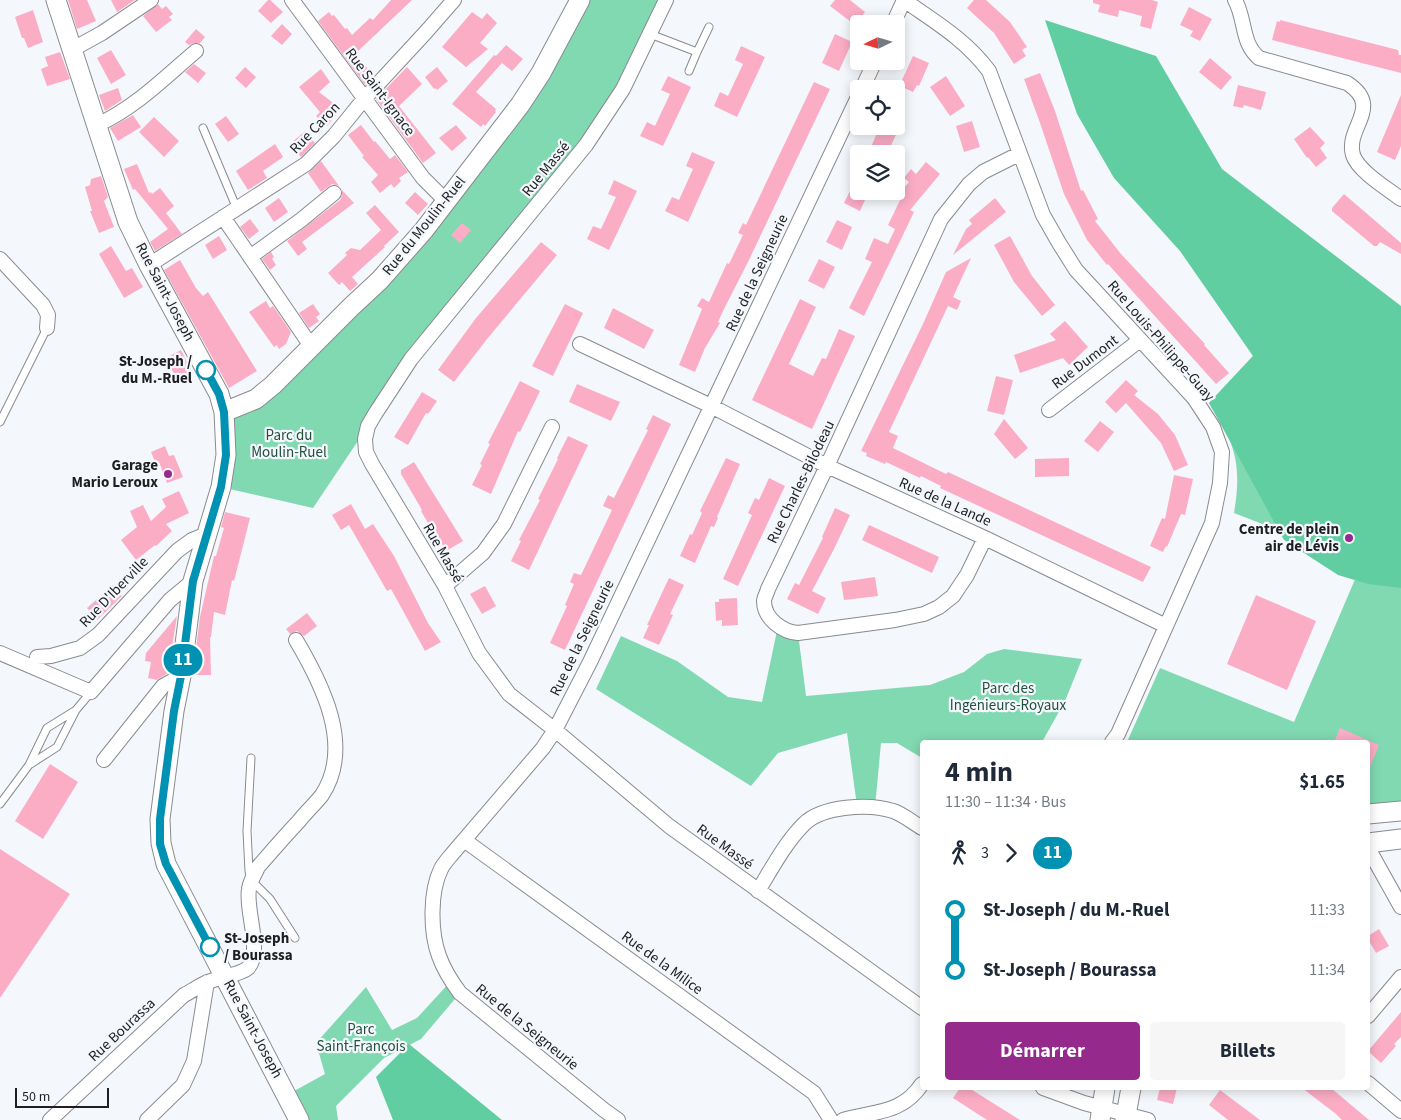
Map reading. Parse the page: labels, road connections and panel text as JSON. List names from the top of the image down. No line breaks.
{"streets":{"street":["Rue Saint-Ignace","Rue Caron","Rue Massé","Rue du Moulin-Ruel","Rue de la Seigneurie","Rue Saint-Joseph","Rue Louis-Philippe-Guay","Rue Dumont","Rue Charles-Bilodeau","Rue de la Lande","Rue D'Iberville","Rue de la Milice","Rue Bourassa"]},"crossings":[["Rue Saint-Ignace","Rue Caron"],["Rue Saint-Ignace","Rue du Moulin-Ruel"],["Rue Caron","Rue Saint-Joseph"],["Rue Massé","Rue de la Seigneurie"],["Rue du Moulin-Ruel","Rue Saint-Joseph"],["Rue de la Seigneurie","Rue de la Lande"],["Rue de la Seigneurie","Rue de la Milice"],["Rue Saint-Joseph","Rue D'Iberville"],["Rue Saint-Joseph","Rue Bourassa"],["Rue Louis-Philippe-Guay","Rue Dumont"],["Rue Louis-Philippe-Guay","Rue Charles-Bilodeau"],["Rue Louis-Philippe-Guay","Rue de la Lande"],["Rue Charles-Bilodeau","Rue de la Lande"]],"parks":["Parc du Moulin-Ruel","Parc des Ingénieurs-Royaux","Parc Saint-François"],"places":["St-Joseph / du M.-Ruel","Garage Mario Leroux","Centre de plein air de Lévis","St-Joseph / Bourassa"],"lines":["bus line 11"],"scale_bar":"50 m","north":"left","page":{"on_map":"11","heading":["4 min","11:30 – 11:34 · Bus","$1.65"],"legs":["3","11"],"list":[{"name":"St-Joseph / du M.-Ruel","value":"11:33"},{"name":"St-Joseph / Bourassa","value":"11:34"}],"buttons":["Démarrer","Billets"],"scale":"50 m"}}
